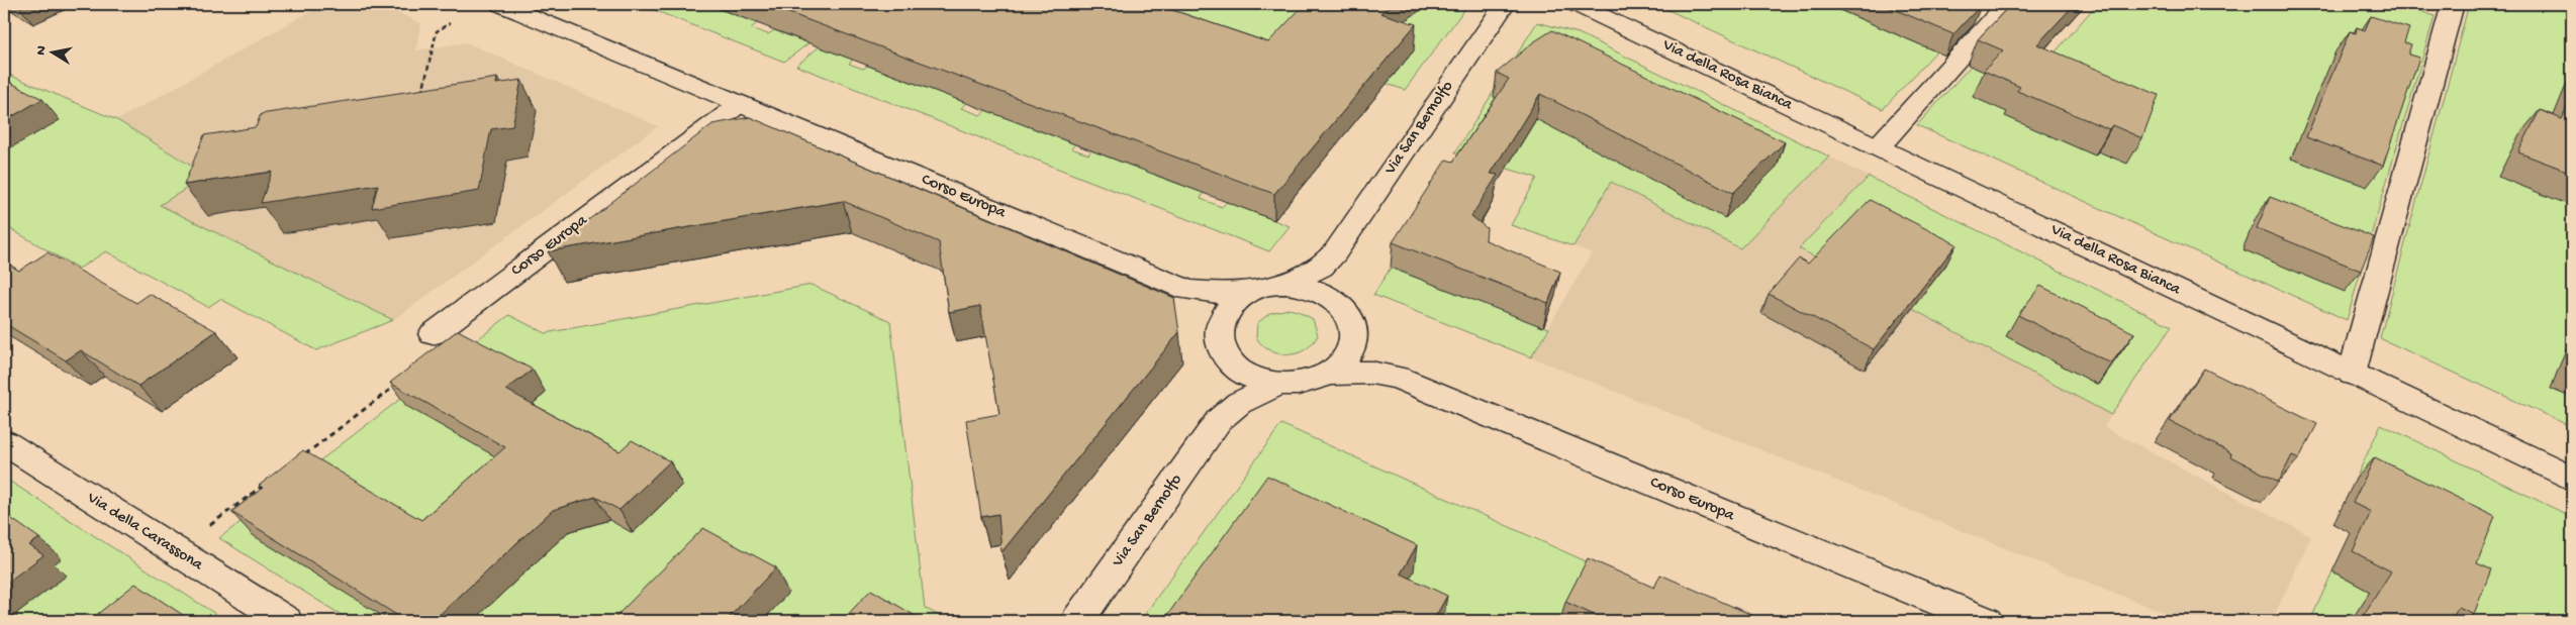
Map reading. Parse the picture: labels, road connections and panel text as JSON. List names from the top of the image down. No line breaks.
{"streets":{"street":["Via della Rosa Bianca","Via San Bernolfo","Corso Europa","Via della Carassona"]},"crossings":[["Via San Bernolfo","Corso Europa"]],"north":"left"}
